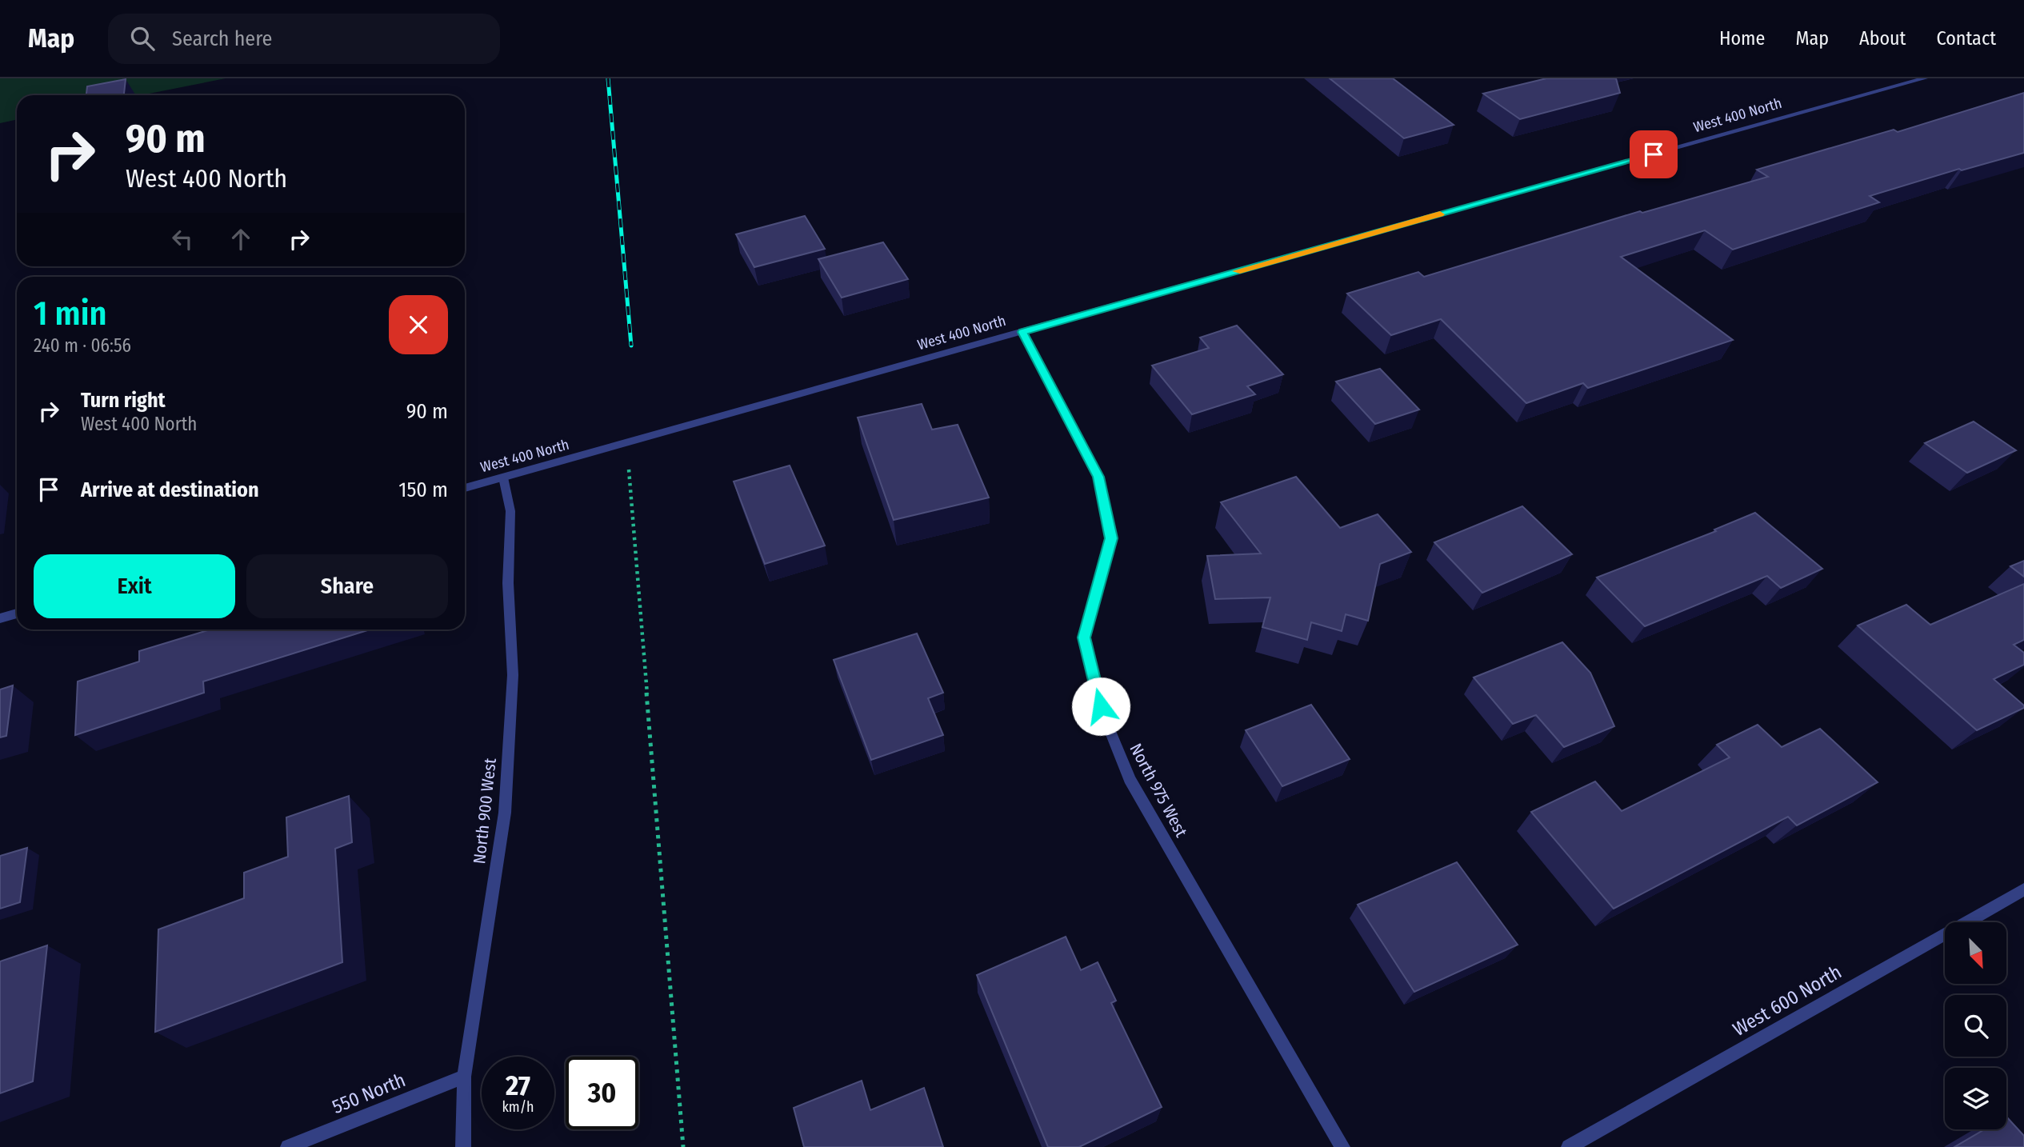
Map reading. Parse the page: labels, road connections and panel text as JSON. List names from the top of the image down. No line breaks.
{"streets":{"street":["West 400 North","North 975 West","North 900 West","West 600 North","550 North"]},"crossings":[["West 400 North","North 975 West"],["West 400 North","North 900 West"],["North 900 West","550 North"]],"north":"bottom right","page":{"header":"Map","search":"Search here","nav":["Home","Map","About","Contact"],"turn":["90 m","West 400 North"],"heading":["1 min","240 m · 06:56"],"list":[{"name":"Turn right","note":"West 400 North","value":"90 m"},{"name":"Arrive at destination","value":"150 m"}],"buttons":["Exit","Share"],"speed":"27 km/h","limit":"30"}}
